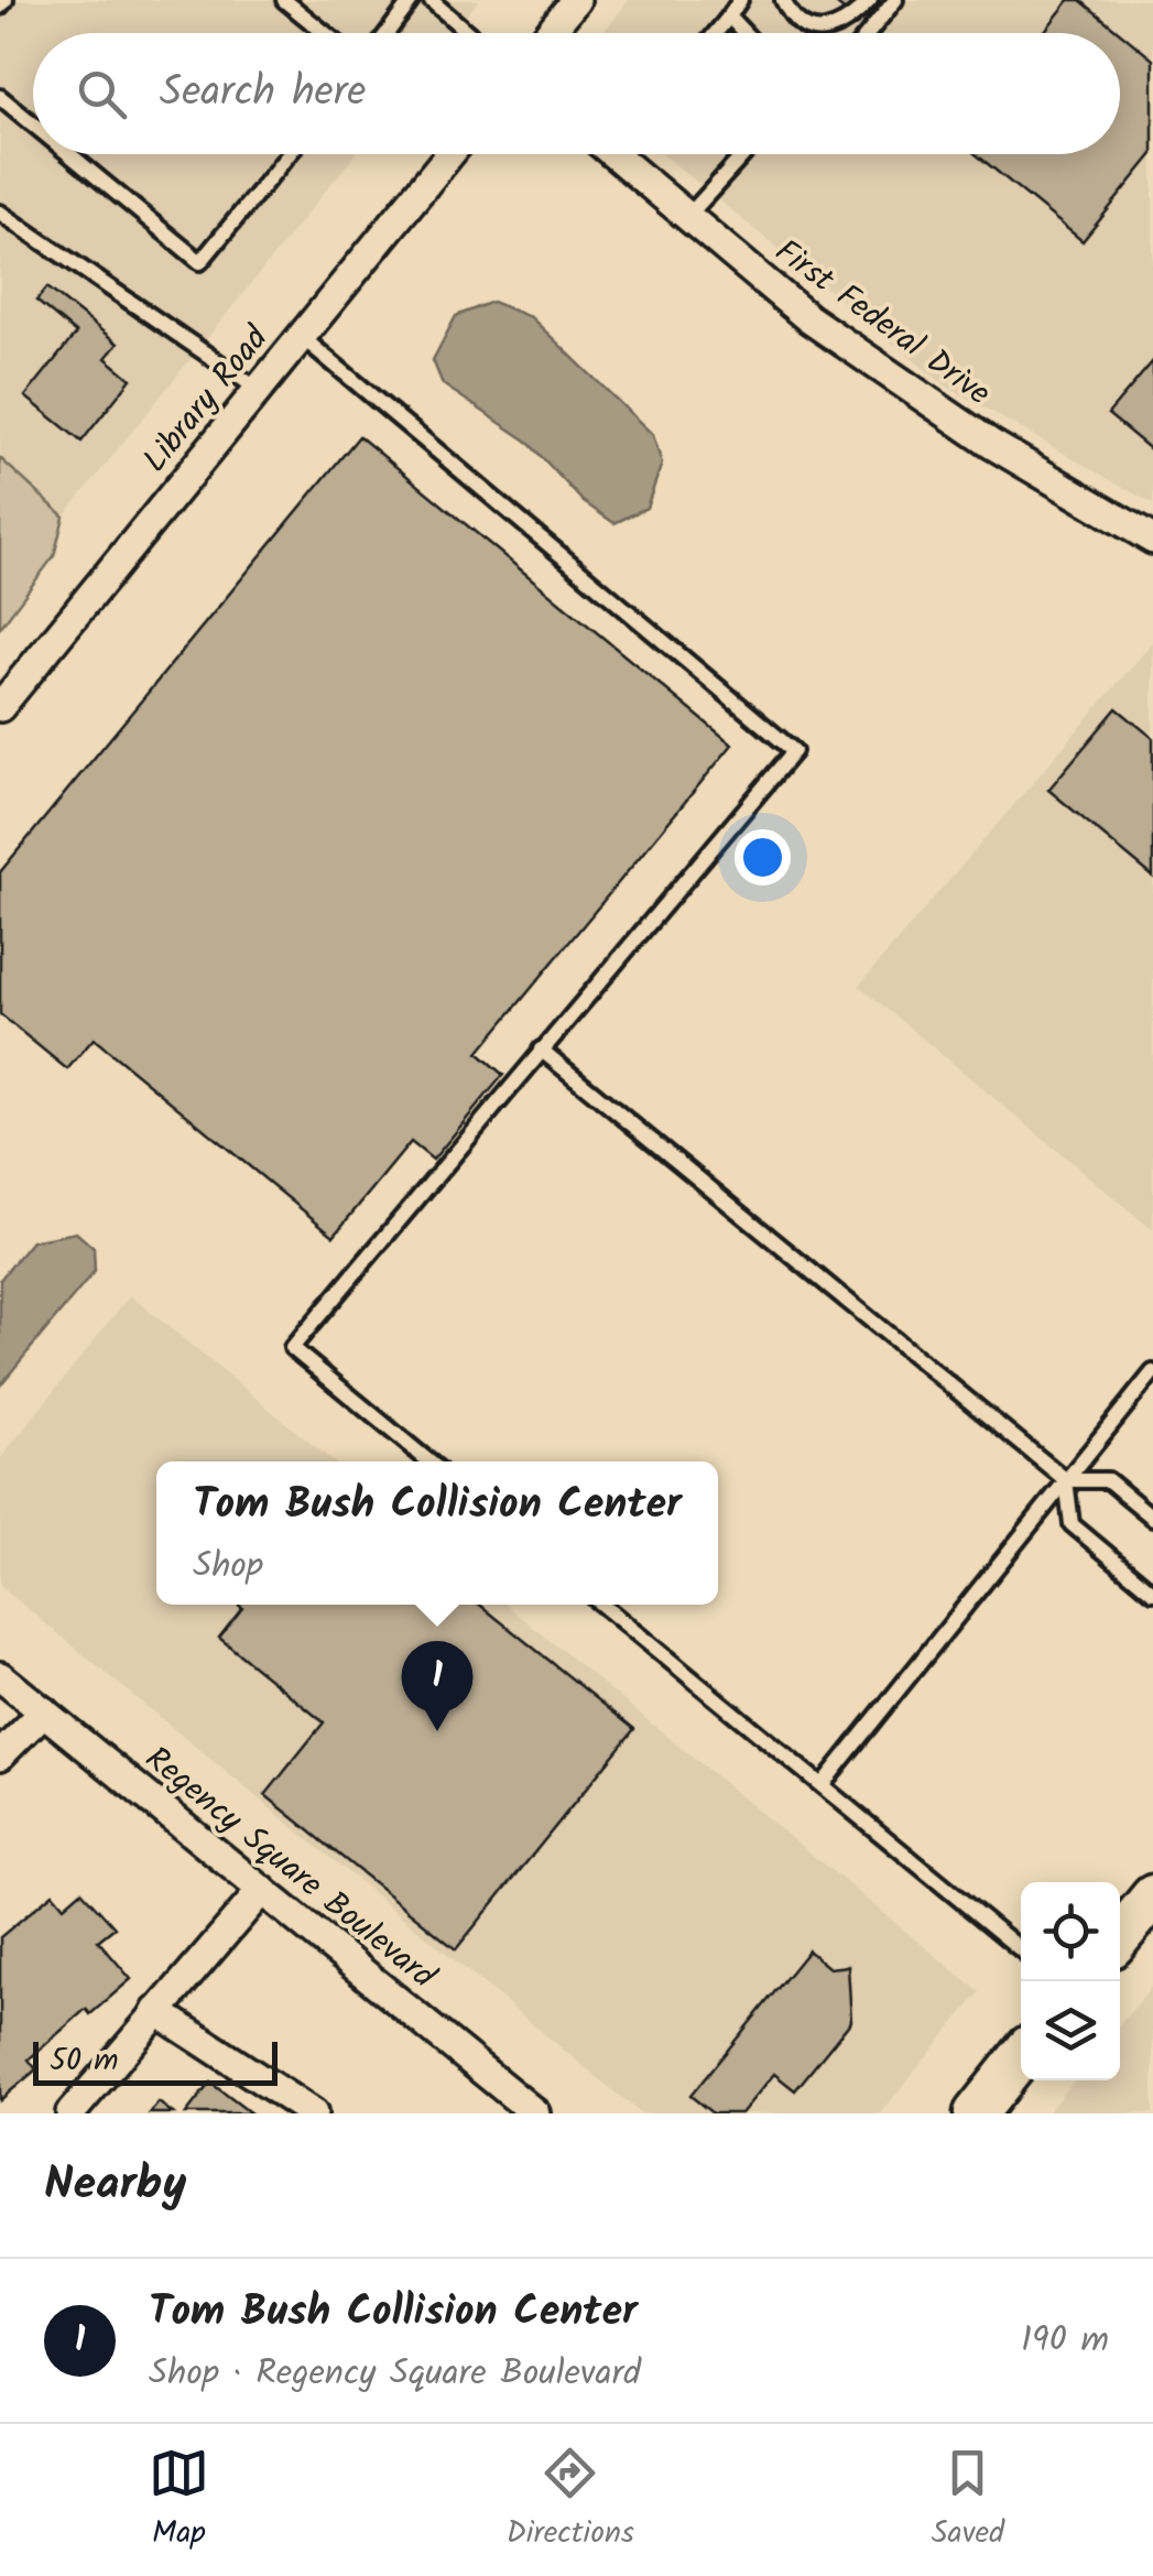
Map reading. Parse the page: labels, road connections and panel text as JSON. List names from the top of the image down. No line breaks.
{"streets":{"street":["First Federal Drive","Library Road","Regency Square Boulevard"]},"scale_bar":"50 m","page":{"search":"Search here","popup":["Tom Bush Collision Center","Shop"],"pins":"1","scale":"50 m","heading":"Nearby","list":[{"mark":"1","name":"Tom Bush Collision Center","note":"Shop · Regency Square Boulevard","value":"190 m"}],"nav":["Map","Directions","Saved"]}}
